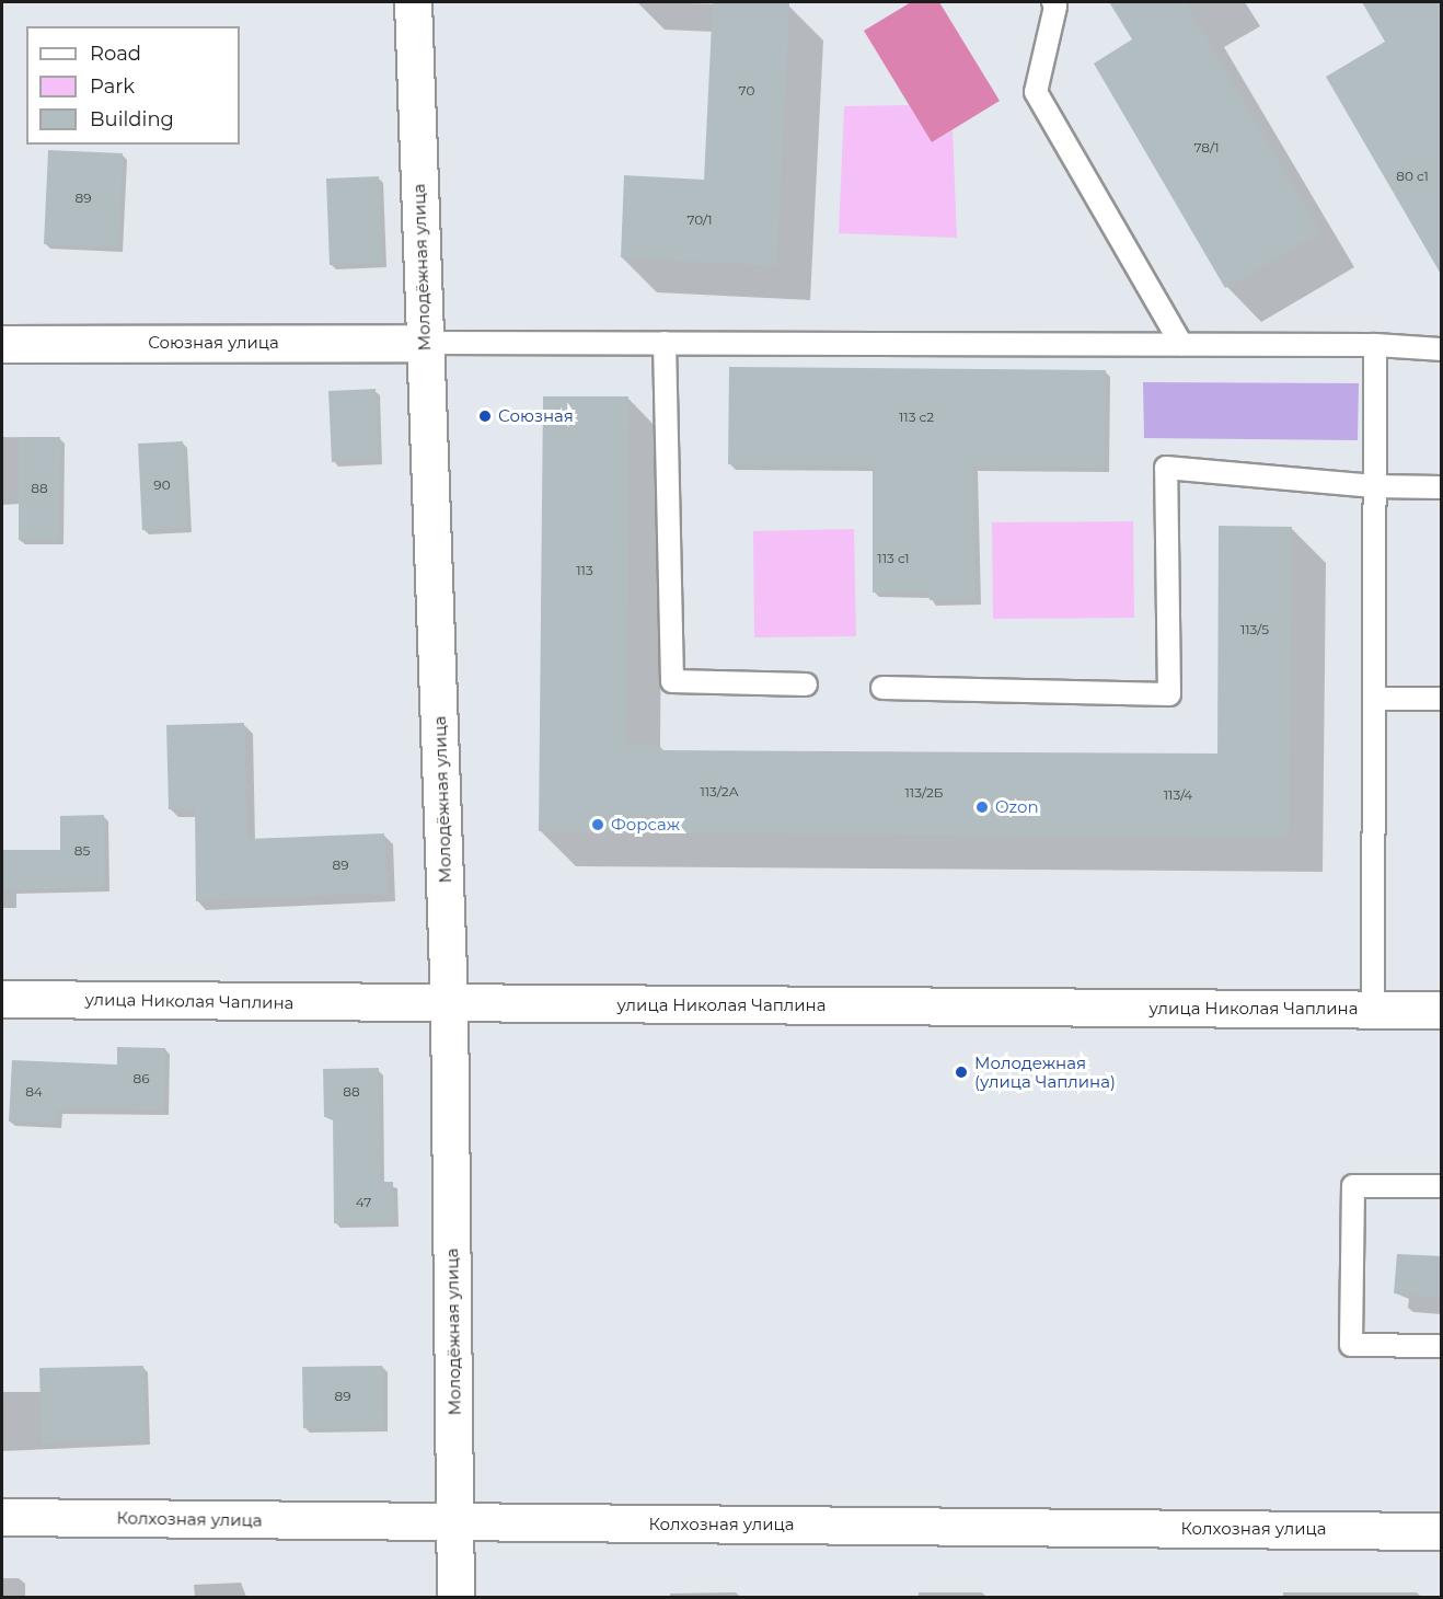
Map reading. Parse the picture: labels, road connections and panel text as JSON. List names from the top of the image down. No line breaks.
{"streets":{"street":["Молодёжная улица","Союзная улица","улица Николая Чаплина","Колхозная улица"]},"crossings":[["Молодёжная улица","Союзная улица"],["Молодёжная улица","улица Николая Чаплина"],["Молодёжная улица","Колхозная улица"]],"places":["Союзная","Ozon","Форсаж","Молодежная (улица Чаплина)"],"house_numbers":["70","78/1","80 с1","89","70/1","113 с2","90","88","113 с1","113","113/5","113/2А","113/2Б","113/4","85","89","86","84","88","47","89"],"legend":["Road","Park","Building"]}
